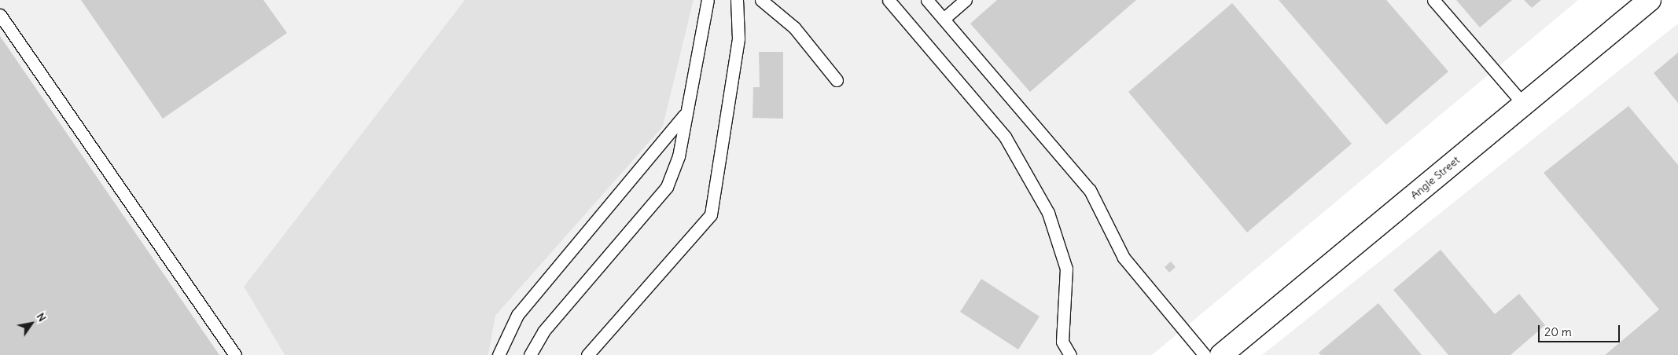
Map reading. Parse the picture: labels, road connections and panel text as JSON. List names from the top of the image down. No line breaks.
{"streets":{"street":["Angle Street"]},"scale_bar":"20 m","north":"top right"}
